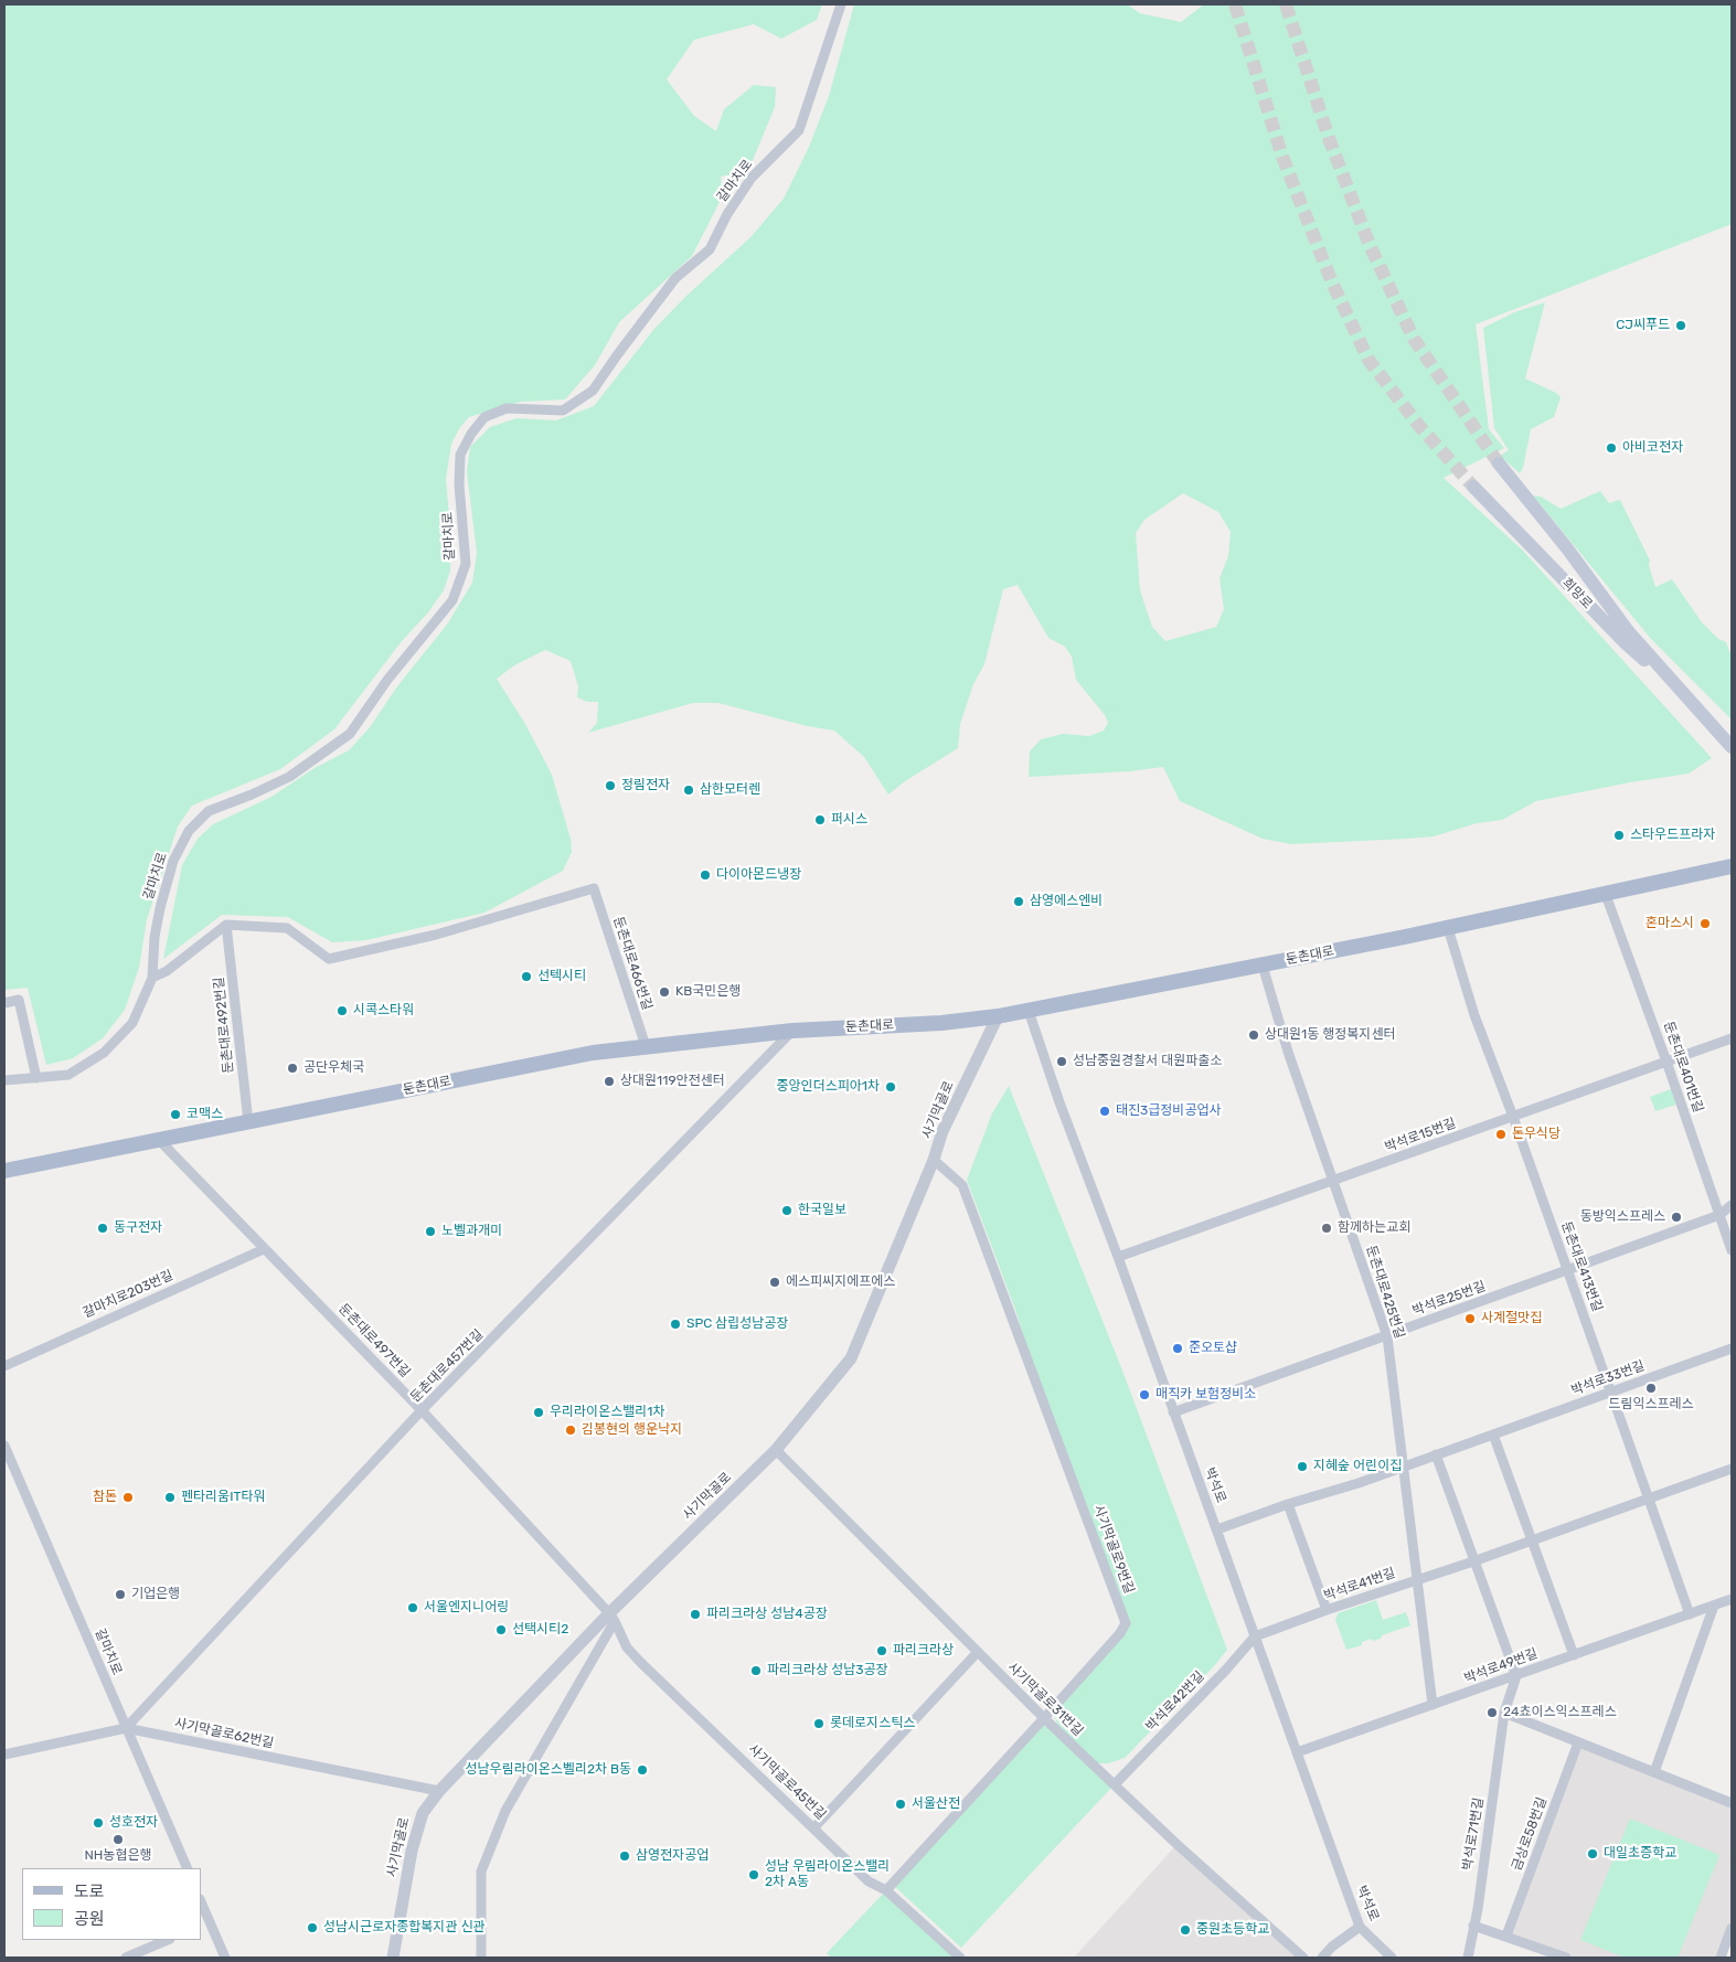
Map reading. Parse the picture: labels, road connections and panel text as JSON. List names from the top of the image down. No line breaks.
{"streets":{"main road":["희망로","둔촌대로"],"street":["갈마치로","둔촌대로466번길","둔촌대로492번길","둔촌대로401번길","사기막골로","박석로15번길","둔촌대로413번길","둔촌대로425번길","갈마치로203번길","박석로25번길","둔촌대로497번길","둔촌대로457번길","박석로33번길","박석로","사기막골로9번길","박석로41번길","박석로49번길","사기막골로31번길","박석로42번길","사기막골로62번길","사기막골로45번길","박석로71번길","금상로58번길"]},"crossings":[["갈마치로","둔촌대로457번길"],["갈마치로","사기막골로62번길"],["둔촌대로","둔촌대로466번길"],["둔촌대로","둔촌대로492번길"],["둔촌대로","둔촌대로401번길"],["둔촌대로","사기막골로"],["둔촌대로","둔촌대로413번길"],["둔촌대로","둔촌대로425번길"],["둔촌대로","둔촌대로497번길"],["둔촌대로","둔촌대로457번길"],["둔촌대로","박석로"],["둔촌대로466번길","둔촌대로492번길"],["둔촌대로401번길","박석로15번길"],["둔촌대로401번길","박석로25번길"],["사기막골로","둔촌대로497번길"],["사기막골로","사기막골로9번길"],["사기막골로","사기막골로31번길"],["사기막골로","사기막골로62번길"],["사기막골로","사기막골로45번길"],["박석로15번길","둔촌대로413번길"],["박석로15번길","둔촌대로425번길"],["박석로15번길","박석로"],["둔촌대로413번길","박석로25번길"],["둔촌대로413번길","박석로33번길"],["둔촌대로413번길","박석로41번길"],["둔촌대로413번길","박석로49번길"],["둔촌대로425번길","박석로25번길"],["둔촌대로425번길","박석로33번길"],["둔촌대로425번길","박석로41번길"],["둔촌대로425번길","박석로49번길"],["갈마치로203번길","둔촌대로497번길"],["박석로25번길","박석로"],["둔촌대로497번길","둔촌대로457번길"],["둔촌대로497번길","사기막골로45번길"],["둔촌대로457번길","사기막골로62번길"],["박석로33번길","박석로"],["박석로","박석로41번길"],["박석로","박석로49번길"],["박석로","박석로42번길"],["사기막골로9번길","사기막골로31번길"],["사기막골로9번길","사기막골로45번길"],["박석로41번길","박석로42번길"],["박석로49번길","박석로71번길"],["사기막골로31번길","박석로42번길"]],"places":["CJ씨푸드","아비코전자","정림전자","삼한모터렌","퍼시스","스타우드프라자","다이아몬드냉장","삼영에스엔비","혼마스시","선텍시티","KB국민은행","시콕스타워","상대원1동 행정복지센터","성남중원경찰서 대원파출소","공단우체국","상대원119안전센터","중앙인더스피아1차","태진3급정비공업사","코맥스","돈우식당","한국일보","동방익스프레스","동구전자","함께하는교회","노벨과개미","에스피씨지에프에스","사계절맛집","SPC 삼립성남공장","준오토샵","드림익스프레스","매직카 보험정비소","우리라이온스밸리1차","김봉현의 행운낙지","지혜숲 어린이집","참돈","펜타리움IT타워","기업은행","서울엔지니어링","파리크라상 성남4공장","선택시티2","파리크라상","파리크라상 성남3공장","24쵸이스익스프레스","롯데로지스틱스","성남우림라이온스벨리2차 B동","서울산전","성호전자","NH농협은행","대일초증학교","삼영전자공업","성남 우림라이온스밸리 2차 A동","성남시근로자종합복지관 신관","중원초등학교"],"legend":["도로","공원"]}
